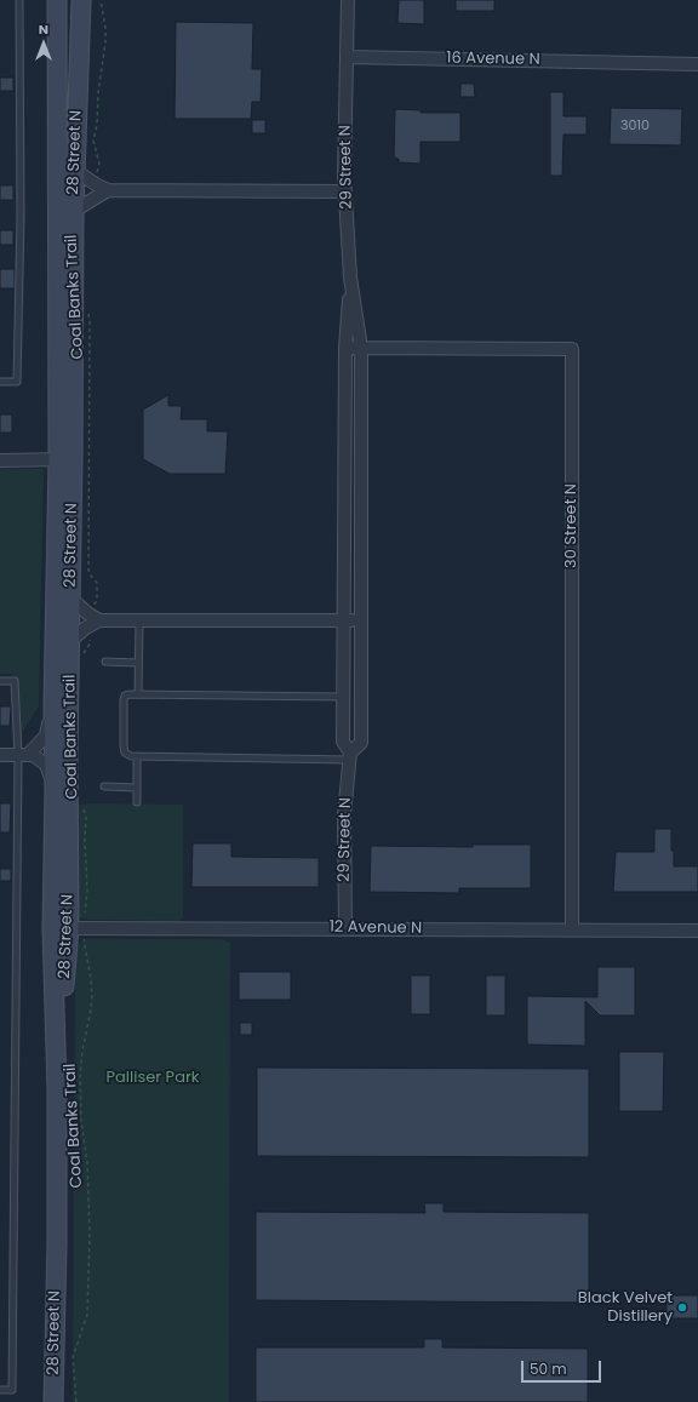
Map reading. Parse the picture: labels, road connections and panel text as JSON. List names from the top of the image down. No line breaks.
{"streets":{"main road":["28 Street N"],"street":["16 Avenue N","29 Street N","30 Street N","12 Avenue N"],"path":["Coal Banks Trail"]},"crossings":[["16 Avenue N","29 Street N"],["28 Street N","Coal Banks Trail"],["28 Street N","12 Avenue N"],["29 Street N","12 Avenue N"],["Coal Banks Trail","12 Avenue N"],["30 Street N","12 Avenue N"]],"parks":["Palliser Park"],"places":["Black Velvet Distillery"],"house_numbers":["3010"],"scale_bar":"50 m","north":"top"}
